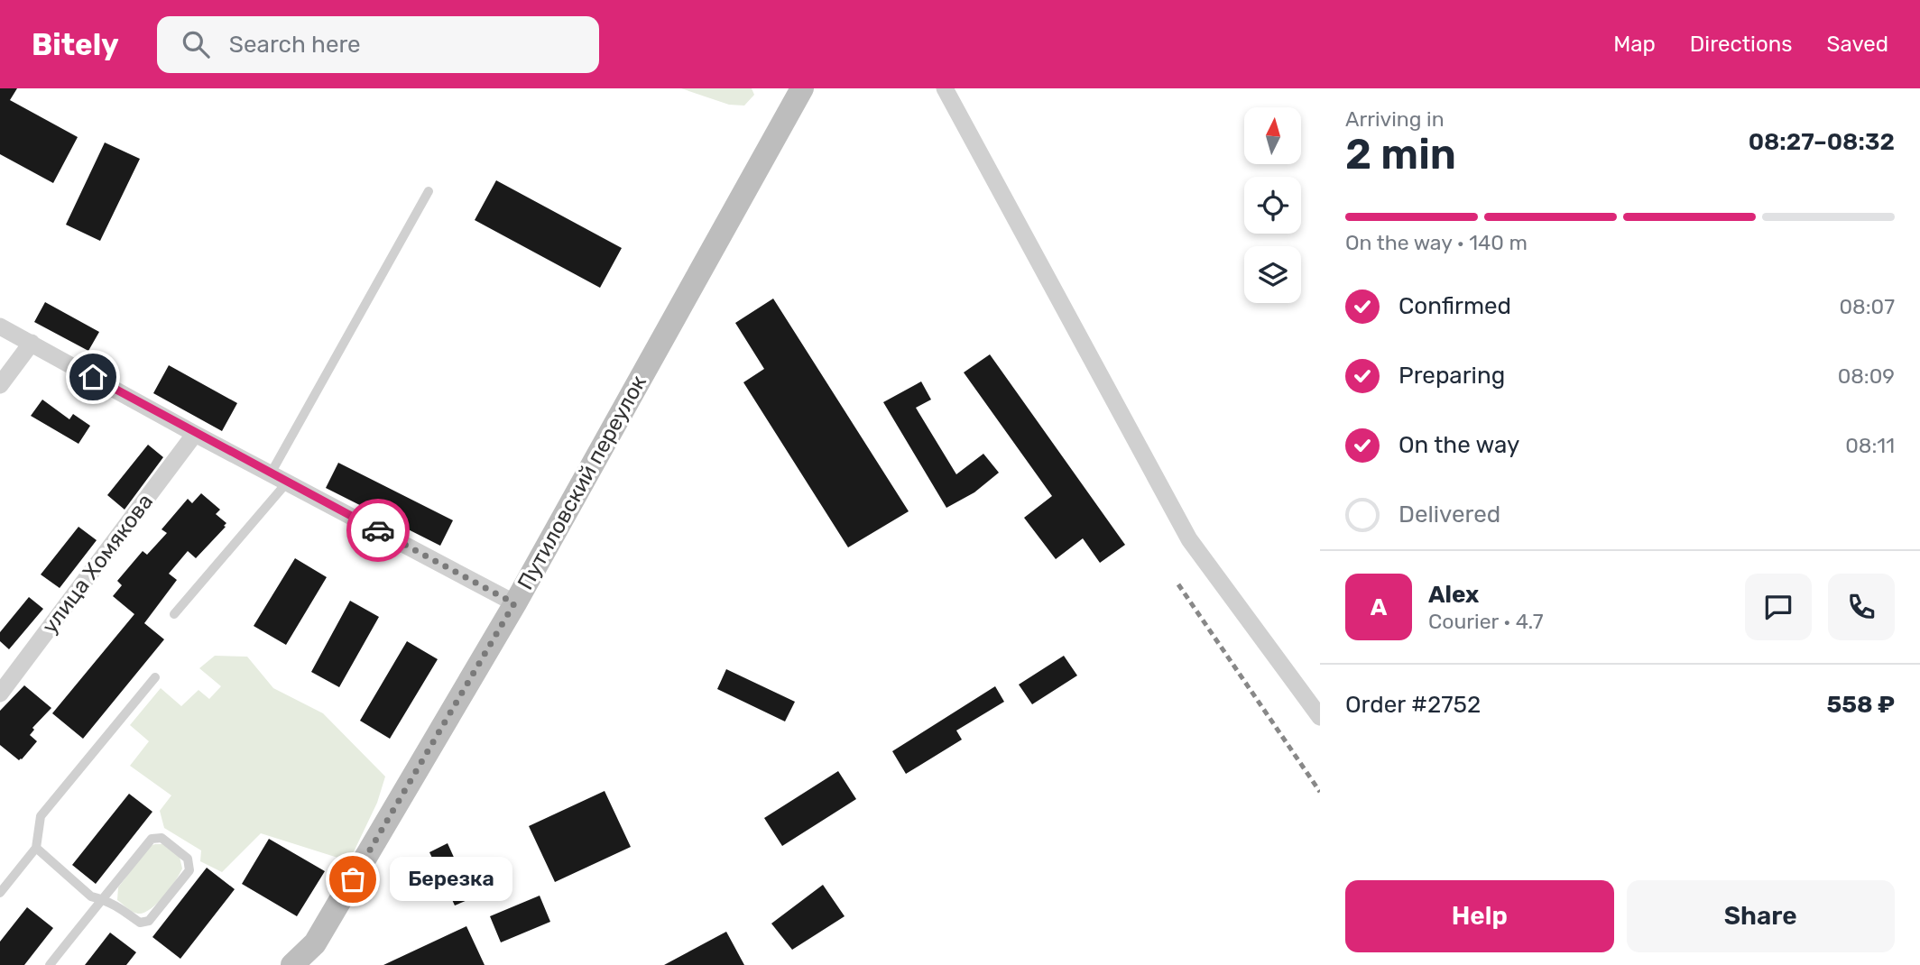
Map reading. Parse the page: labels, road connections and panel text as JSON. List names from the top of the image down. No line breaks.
{"streets":{"main road":["Путиловский переулок"],"street":["улица Хомякова"]},"places":["Березка"],"north":"top","page":{"header":"Bitely","search":"Search here","nav":["Map","Directions","Saved"],"heading":["2 min","Arriving in","08:27–08:32"],"panel":["Alex","Courier · 4.7","Order #2752","558 ₽"],"bar":"On the way · 140 m","list":[["Confirmed","08:07"],["Preparing","08:09"],["On the way","08:11"],"Delivered"],"round":"A","bubble":"Березка","buttons":["Help","Share"]}}
